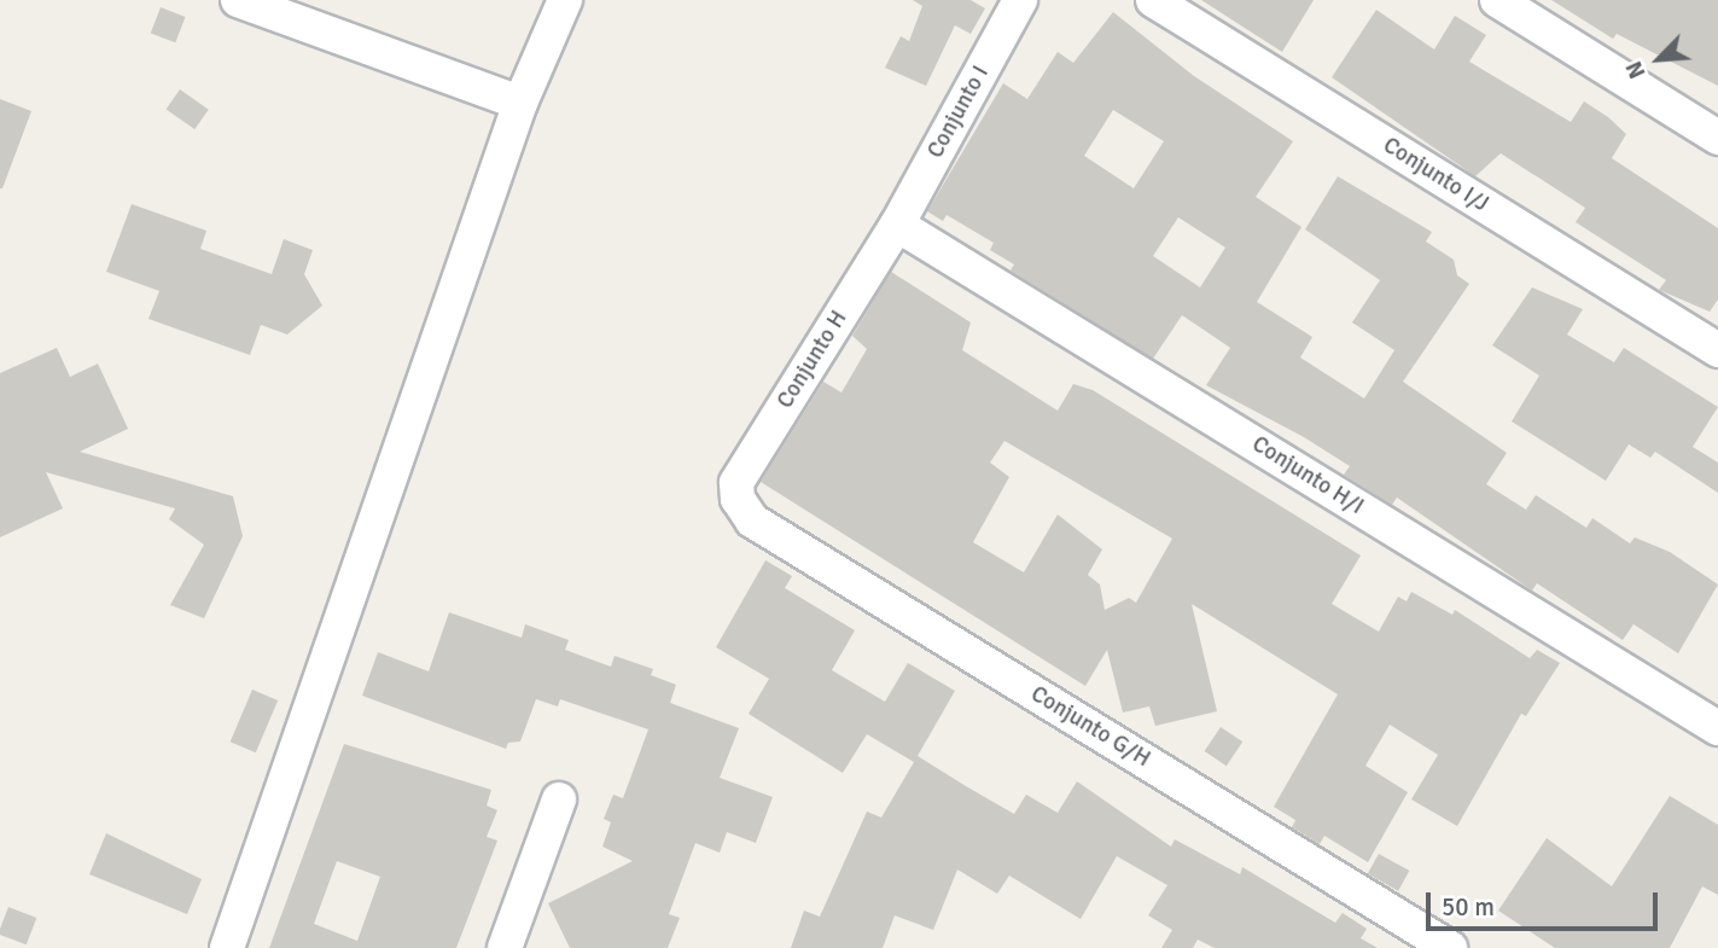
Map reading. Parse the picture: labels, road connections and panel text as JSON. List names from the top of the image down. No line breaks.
{"streets":{"street":["Conjunto I","Conjunto I/J","Conjunto H","Conjunto H/I","Conjunto G/H"]},"crossings":[["Conjunto I","Conjunto H"],["Conjunto I","Conjunto H/I"],["Conjunto H","Conjunto H/I"],["Conjunto H","Conjunto G/H"]],"scale_bar":"50 m","north":"bottom left"}
